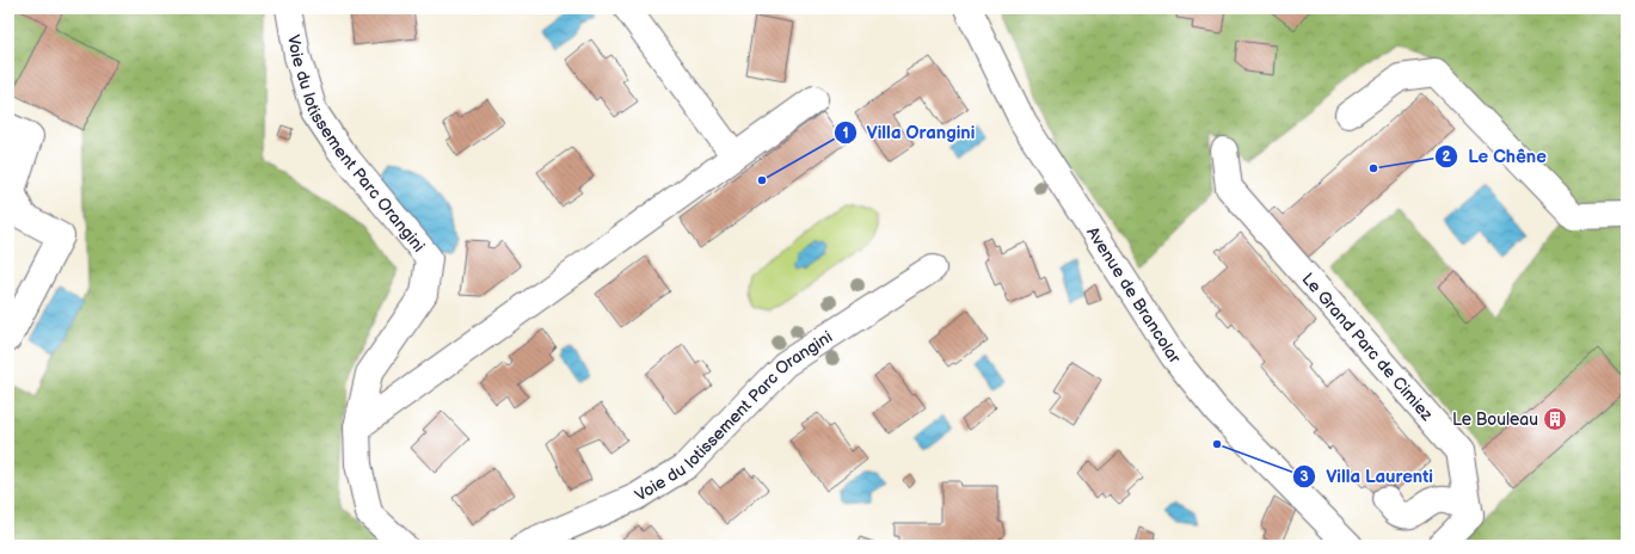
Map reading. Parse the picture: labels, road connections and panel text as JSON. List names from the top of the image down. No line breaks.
{"streets":{"street":["Voie du lotissement Parc Orangini","Avenue de Brancolar","Le Grand Parc de Cimiez"]},"places":{"other":["Le Chêne","Villa Orangini","Villa Laurenti"],"building":["Le Bouleau"]}}
